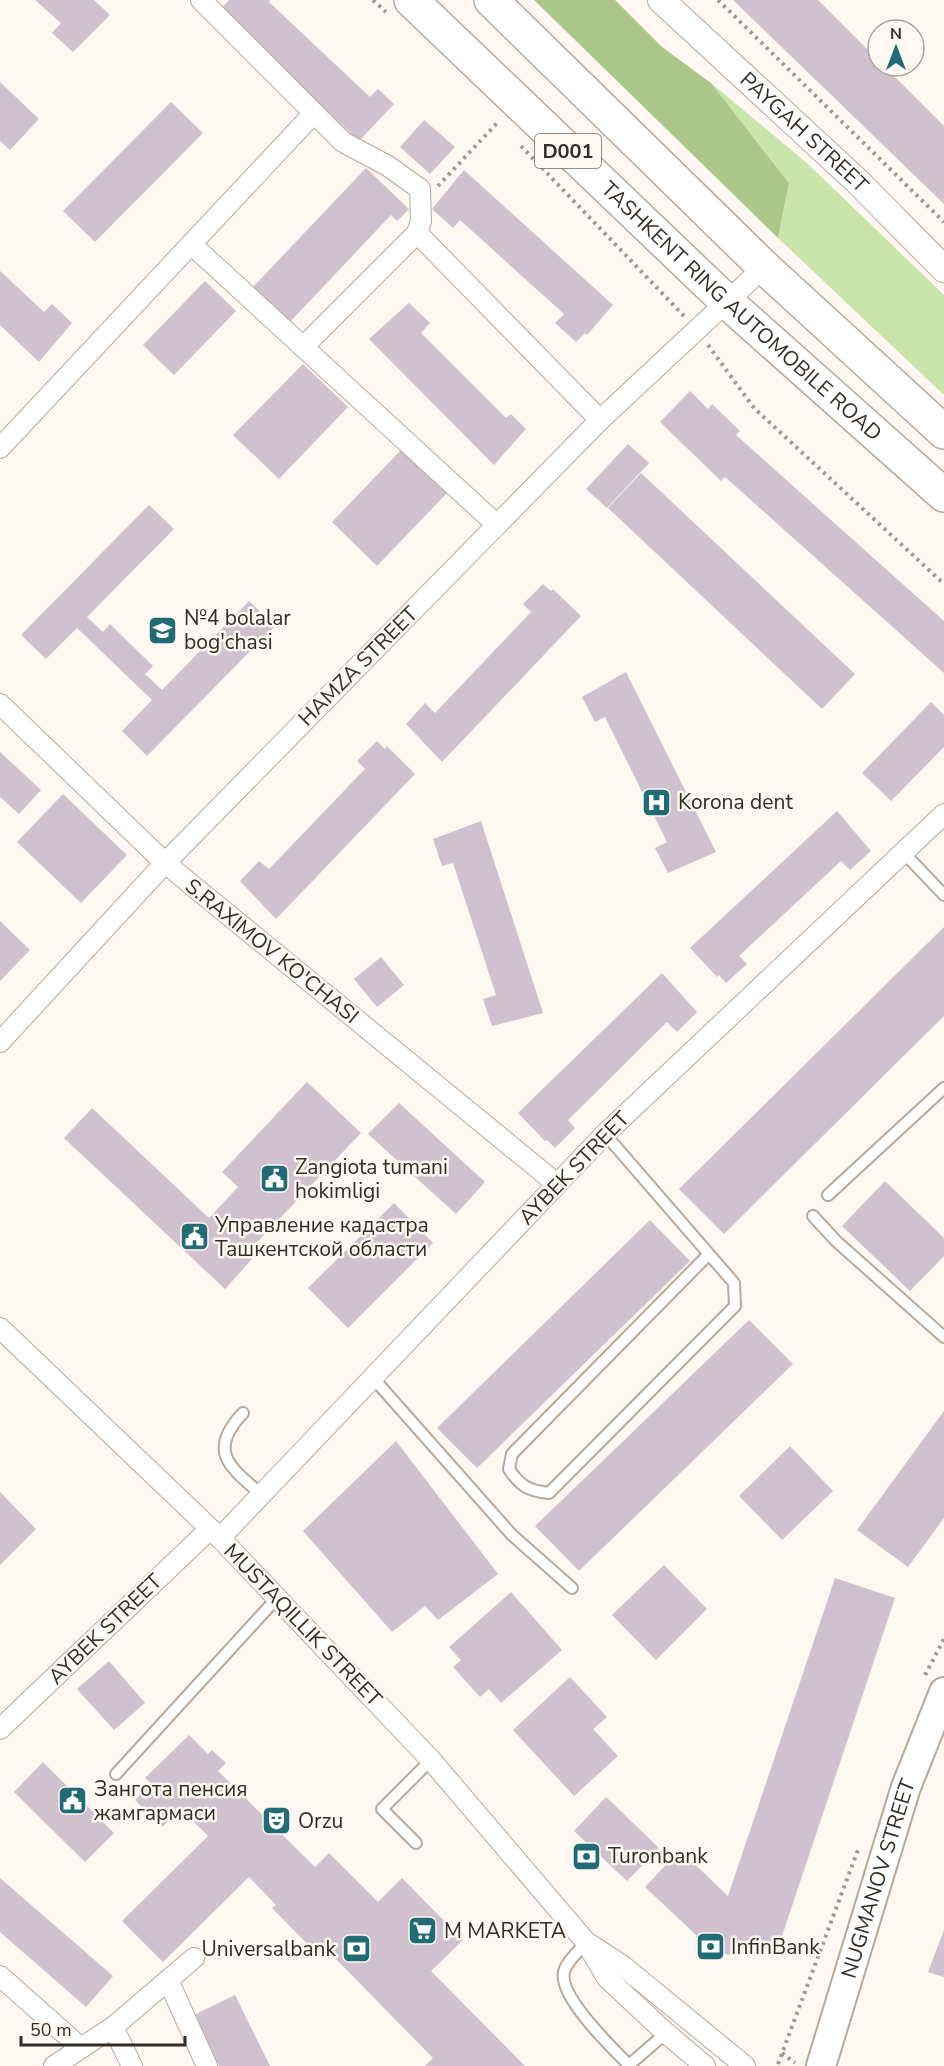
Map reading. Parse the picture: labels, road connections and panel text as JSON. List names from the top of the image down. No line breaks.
{"streets":{"highway":["D001","TASHKENT RING AUTOMOBILE ROAD"],"main road":["NUGMANOV STREET"],"street":["PAYGAH STREET","HAMZA STREET","S.RAXIMOV KO'CHASI","AYBEK STREET","MUSTAQILLIK STREET"]},"crossings":[["D001","HAMZA STREET"],["TASHKENT RING AUTOMOBILE ROAD","HAMZA STREET"],["HAMZA STREET","S.RAXIMOV KO'CHASI"],["S.RAXIMOV KO'CHASI","AYBEK STREET"],["AYBEK STREET","MUSTAQILLIK STREET"]],"places":{"school or university":["№4 bolalar bog'chasi"],"hospital":["Korona dent"],"public building":["Zangiota tumani hokimligi","Управление кадастра Ташкентской области","Зангота пенсия жамгармаси"],"theatre":["Orzu"],"bank":["Turonbank","InfinBank","Universalbank"],"supermarket":["M MARKETA"]},"scale_bar":"50 m","north":"top"}
